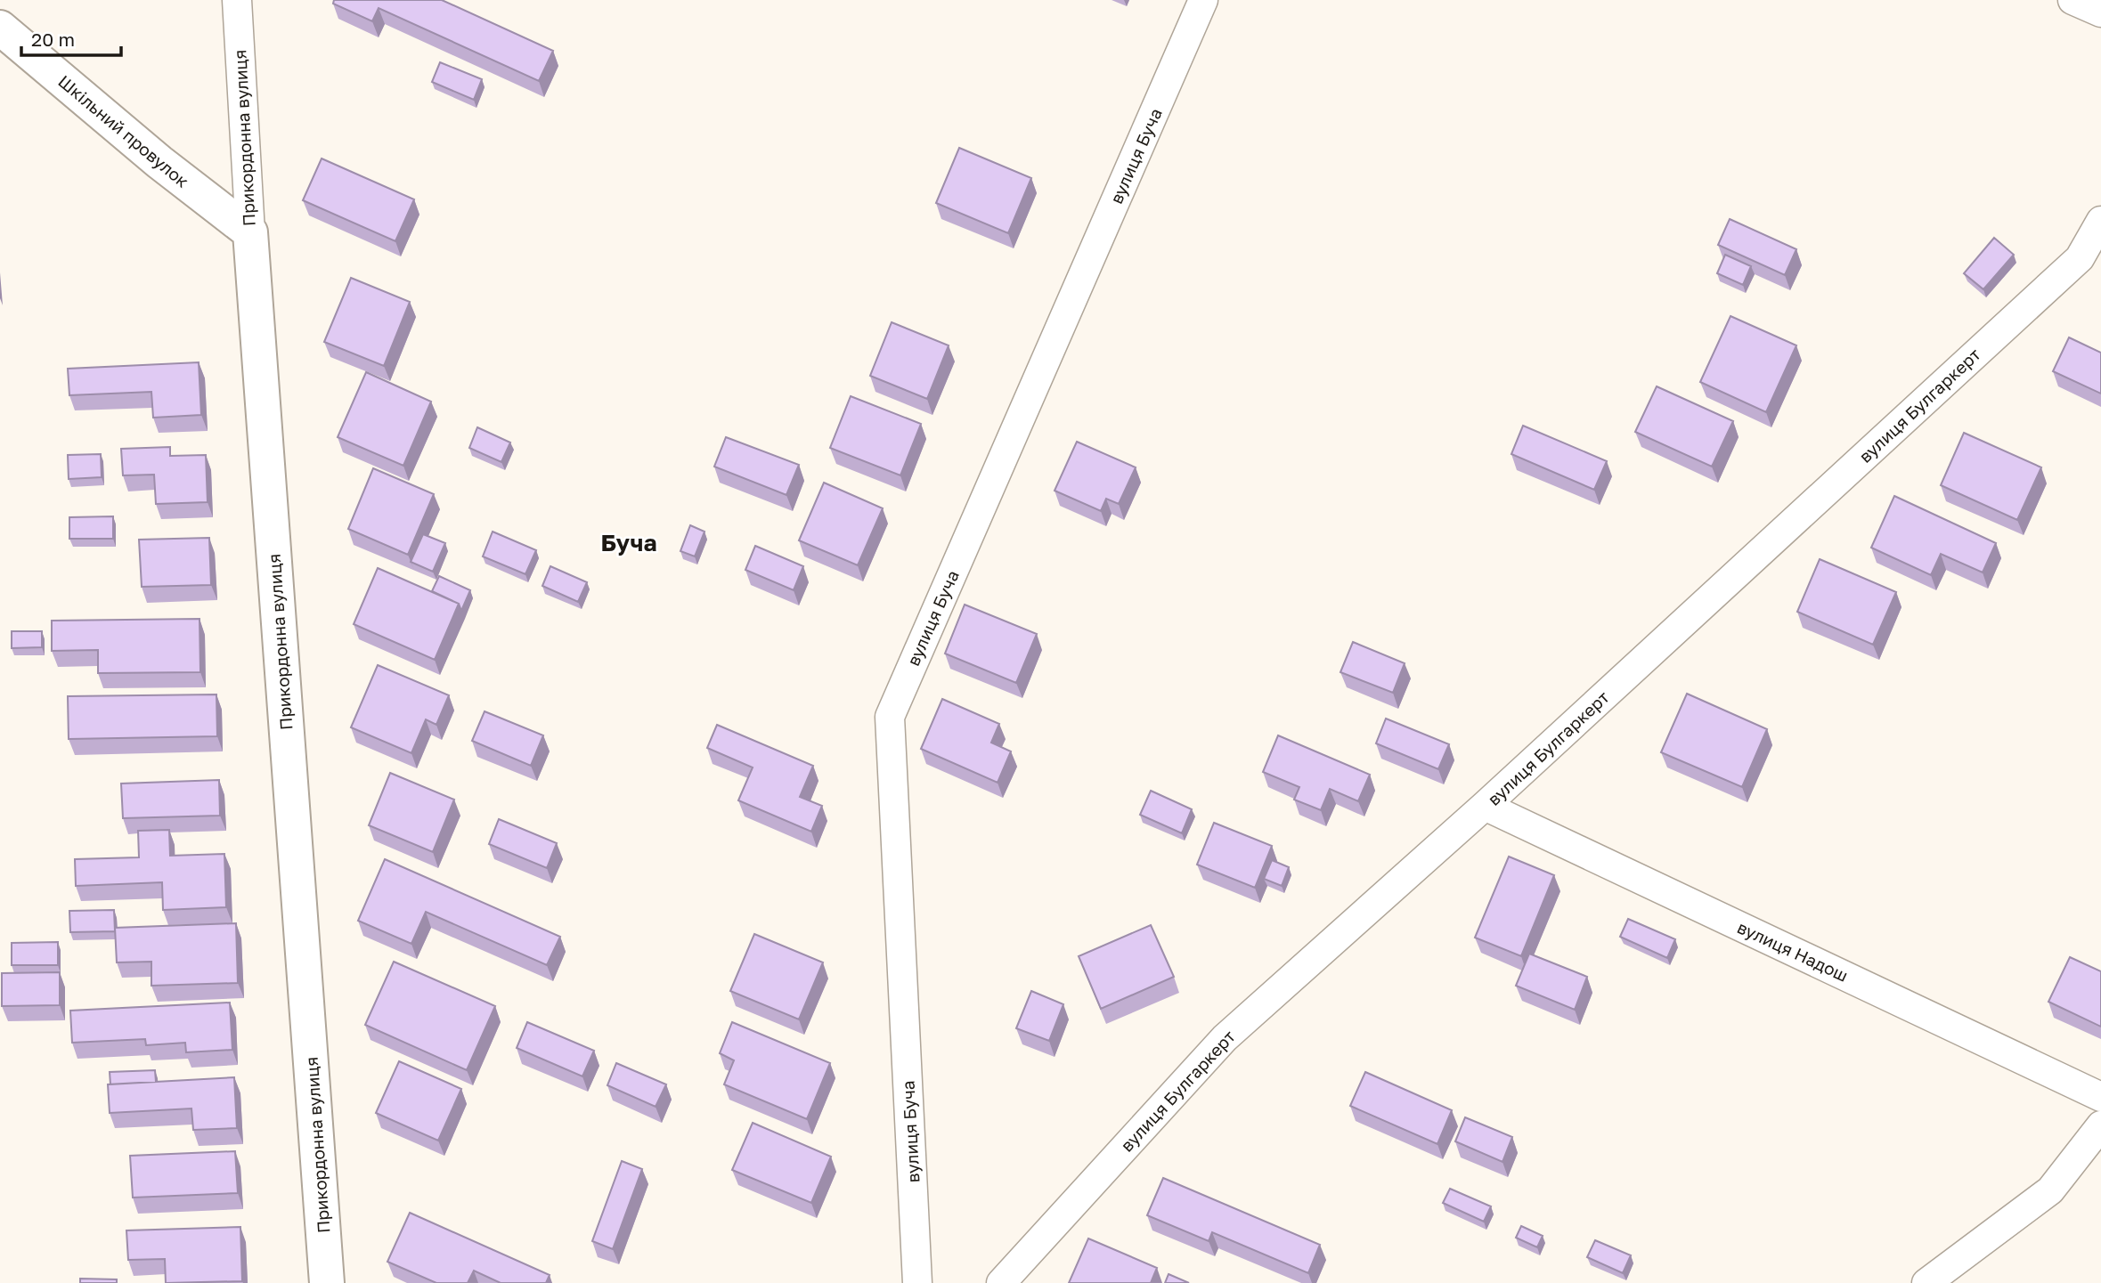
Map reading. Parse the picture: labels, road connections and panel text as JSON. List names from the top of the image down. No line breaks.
{"streets":{"main road":["Шкільний провулок","Прикордонна вулиця"],"street":["вулиця Буча","вулиця Булгаркерт","вулиця Надош"]},"crossings":[["Шкільний провулок","Прикордонна вулиця"],["вулиця Булгаркерт","вулиця Надош"]],"districts":["Буча"],"scale_bar":"20 m"}
